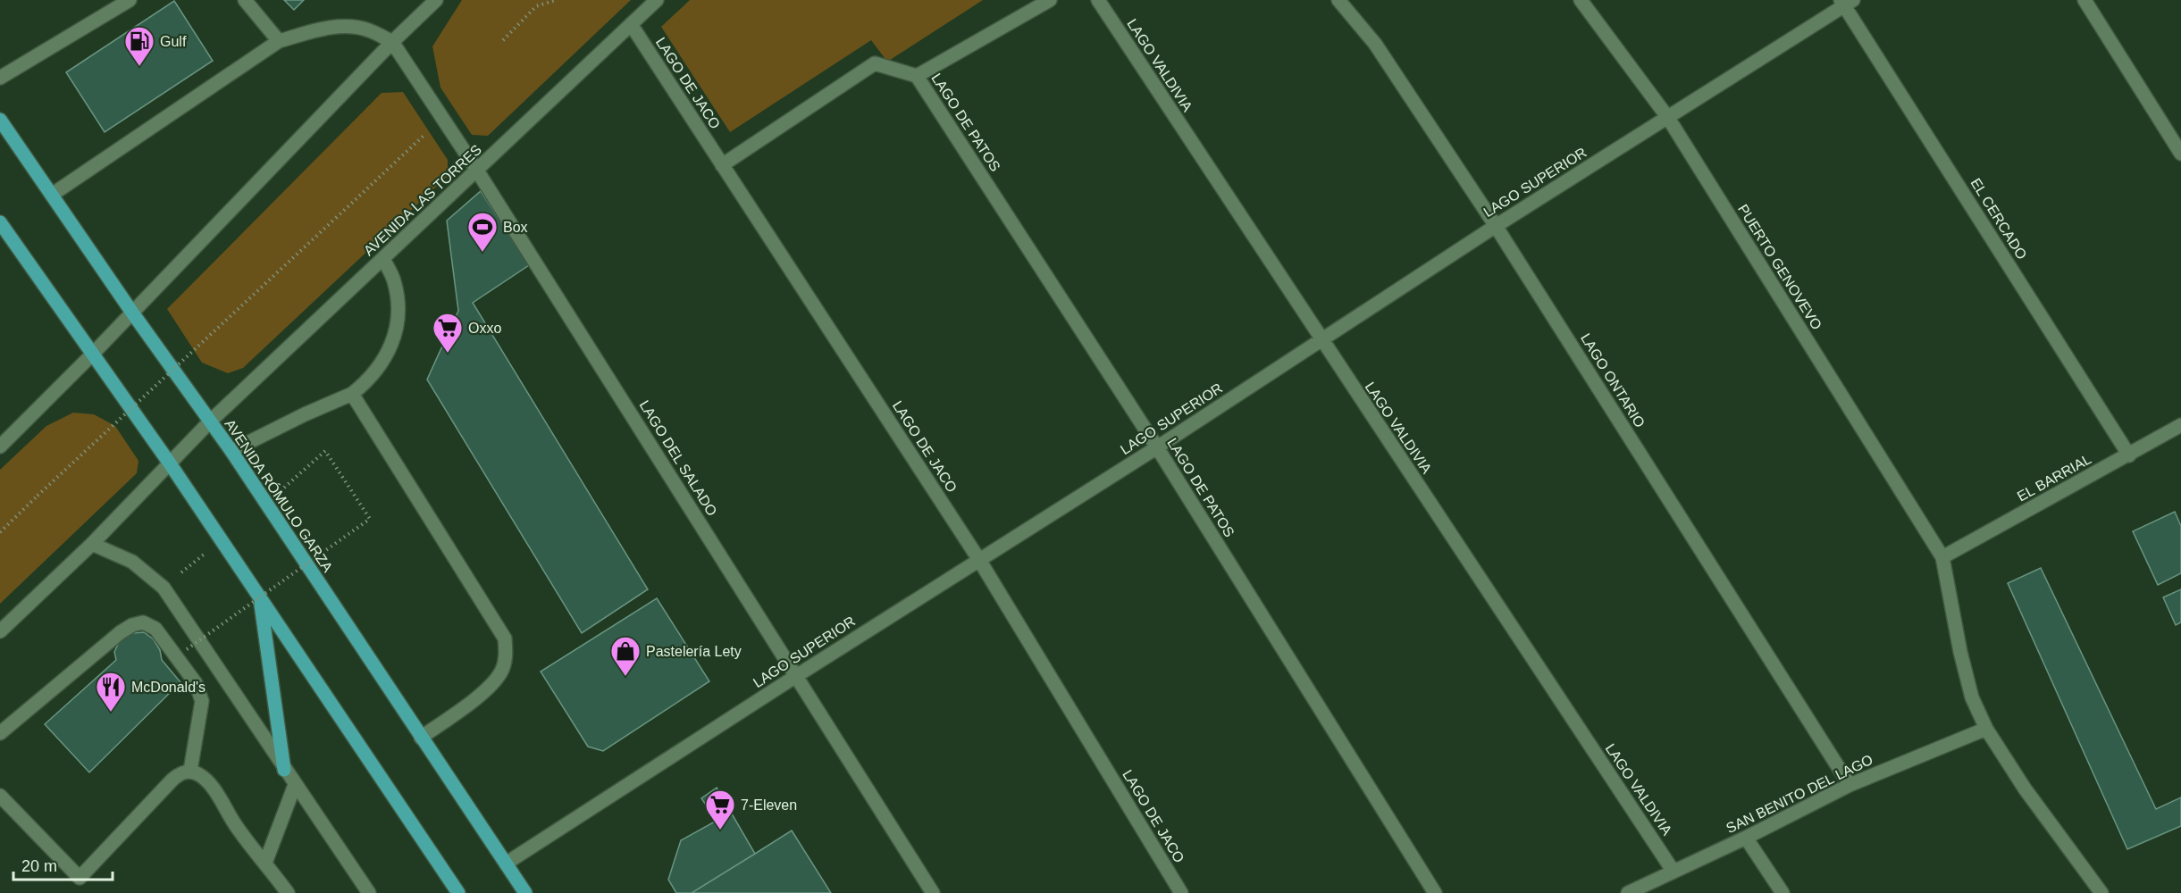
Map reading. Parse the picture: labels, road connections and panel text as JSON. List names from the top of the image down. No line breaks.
{"streets":{"main road":["AVENIDA RÓMULO GARZA"],"street":["LAGO VALDIVIA","LAGO DE JACO","LAGO DE PATOS","LAGO SUPERIOR","AVENIDA LAS TORRES","EL CERCADO","PUERTO GENOVEVO","LAGO ONTARIO","LAGO DEL SALADO","EL BARRIAL","SAN BENITO DEL LAGO"]},"crossings":[["LAGO VALDIVIA","LAGO SUPERIOR"],["LAGO VALDIVIA","SAN BENITO DEL LAGO"],["LAGO DE JACO","LAGO SUPERIOR"],["LAGO DE JACO","AVENIDA LAS TORRES"],["LAGO DE PATOS","LAGO SUPERIOR"],["LAGO SUPERIOR","EL CERCADO"],["LAGO SUPERIOR","PUERTO GENOVEVO"],["LAGO SUPERIOR","LAGO ONTARIO"],["LAGO SUPERIOR","LAGO DEL SALADO"],["LAGO SUPERIOR","AVENIDA RÓMULO GARZA"],["AVENIDA LAS TORRES","LAGO DEL SALADO"],["AVENIDA LAS TORRES","AVENIDA RÓMULO GARZA"],["EL CERCADO","EL BARRIAL"],["PUERTO GENOVEVO","EL BARRIAL"],["LAGO ONTARIO","SAN BENITO DEL LAGO"]],"places":{"fuel station":["Gulf"],"sports":["Box"],"supermarket":["Oxxo","7-Eleven"],"shop":["Pastelería Lety"],"restaurant":["McDonald's"]},"scale_bar":"20 m"}
